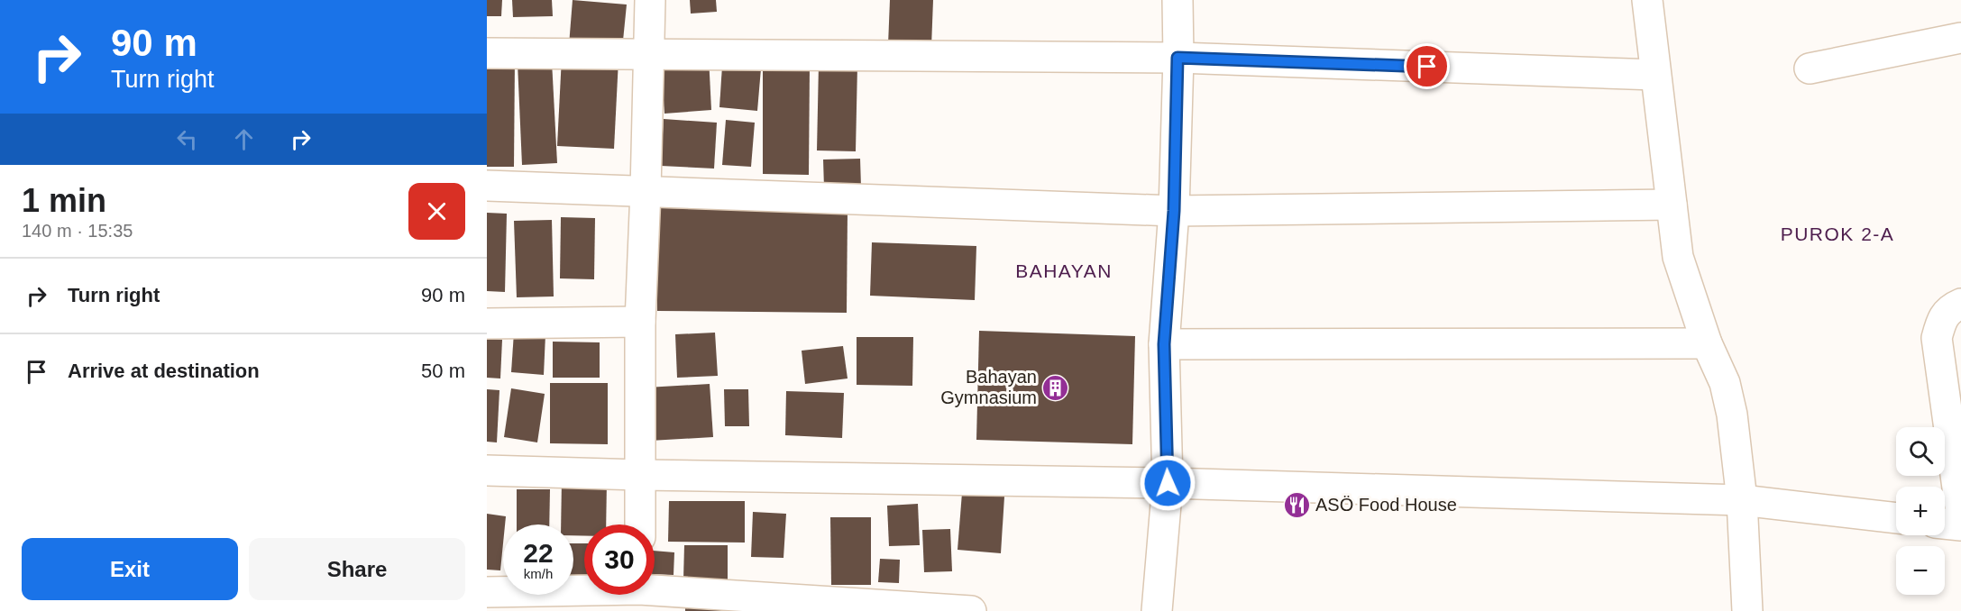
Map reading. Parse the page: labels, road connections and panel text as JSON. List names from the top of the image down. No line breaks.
{"districts":["PUROK 2-A","BAHAYAN"],"places":{"building":["Bahayan Gymnasium"],"restaurant":["ASÖ Food House"]},"page":{"turn":["90 m","Turn right"],"heading":["1 min","140 m · 15:35"],"list":[{"name":"Turn right","value":"90 m"},{"name":"Arrive at destination","value":"50 m"}],"map_buttons":["+","−"],"speed":"22 km/h","limit":"30","buttons":["Exit","Share"]}}
